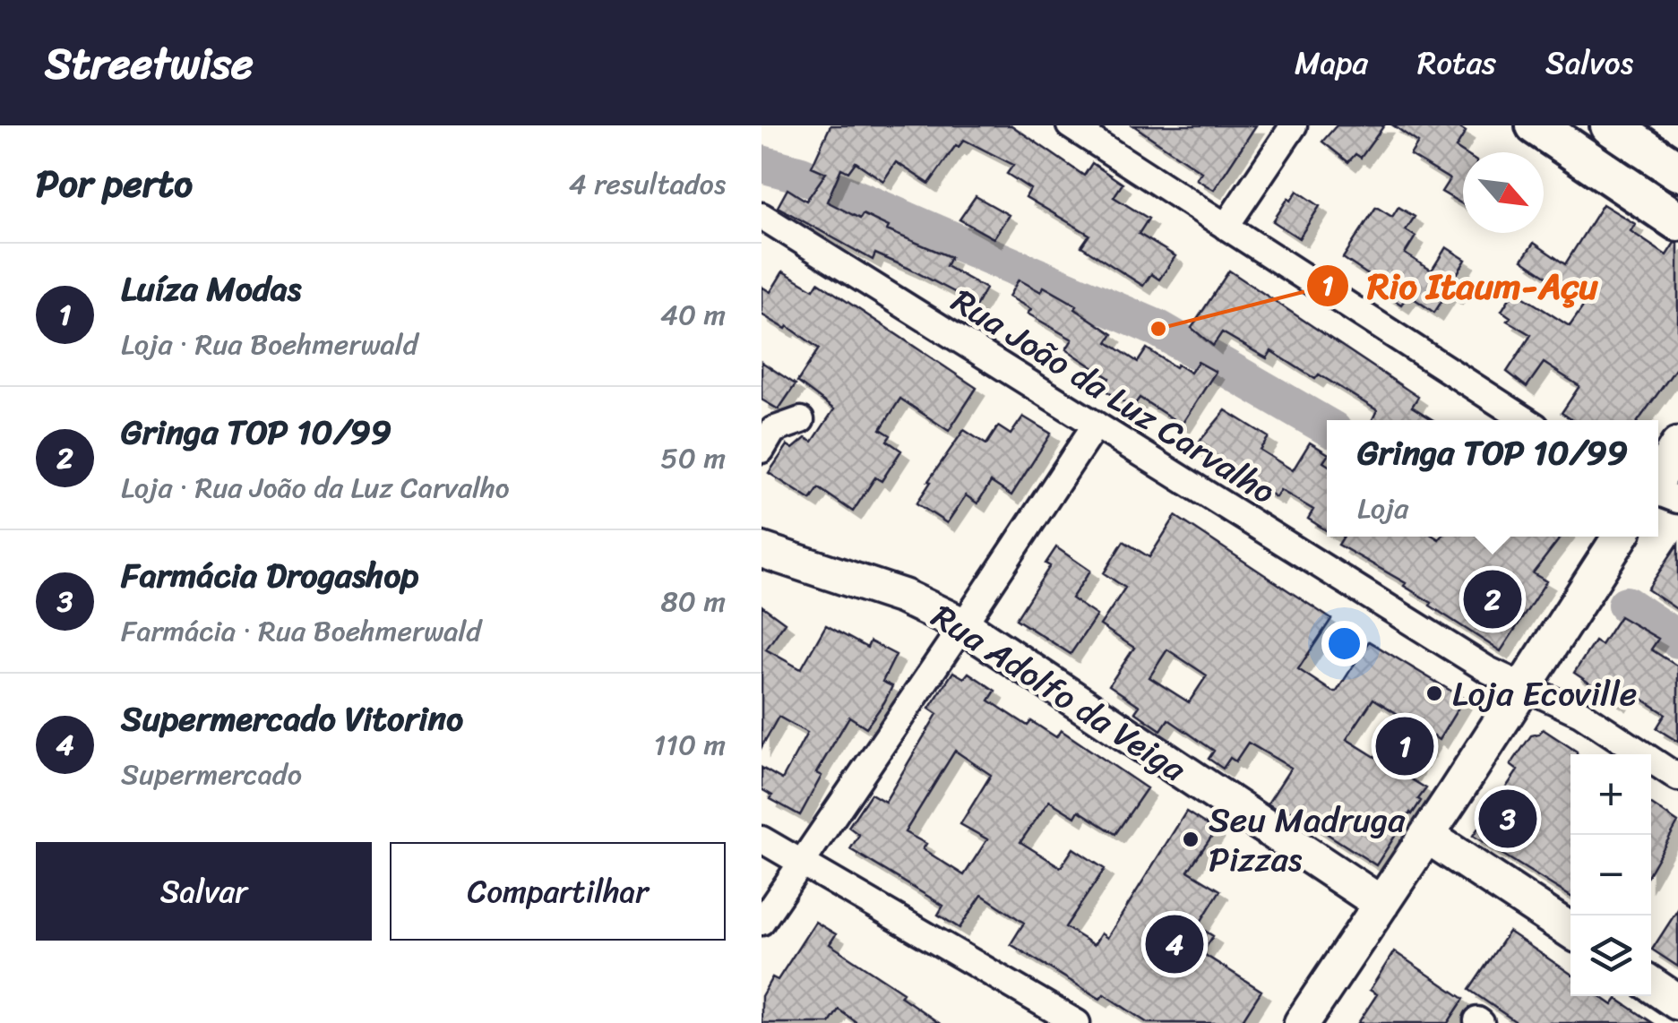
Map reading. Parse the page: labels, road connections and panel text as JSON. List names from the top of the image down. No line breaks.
{"streets":{"street":["Rua João da Luz Carvalho","Rua Adolfo da Veiga"]},"places":["Rio Itaum-Açu","Loja Ecoville","Seu Madruga Pizzas"],"north":"bottom right","page":{"header":"Streetwise","nav":["Mapa","Rotas","Salvos"],"heading":["Por perto","4 resultados"],"list":[{"mark":"1","name":"Luíza Modas","note":"Loja · Rua Boehmerwald","value":"40 m"},{"mark":"2","name":"Gringa TOP 10/99","note":"Loja · Rua João da Luz Carvalho","value":"50 m"},{"mark":"3","name":"Farmácia Drogashop","note":"Farmácia · Rua Boehmerwald","value":"80 m"},{"mark":"4","name":"Supermercado Vitorino","note":"Supermercado","value":"110 m"}],"popup":["Gringa TOP 10/99","Loja"],"pins":["2","1","3","4"],"map_buttons":["+","−"],"buttons":["Salvar","Compartilhar"]}}
